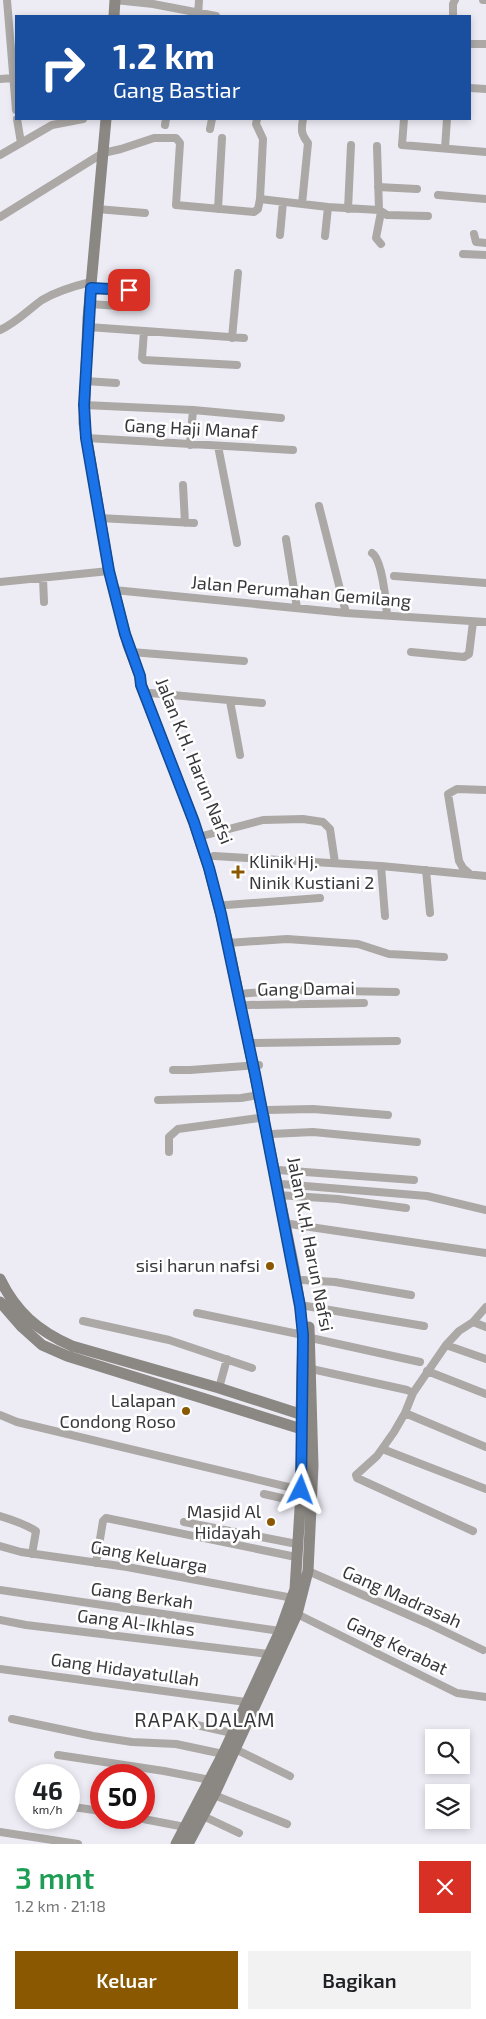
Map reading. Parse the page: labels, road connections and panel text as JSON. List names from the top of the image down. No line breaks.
{"streets":{"main road":["Jalan K.H. Harun Nafsi"],"street":["Gang Haji Manaf","Jalan Perumahan Gemilang","Gang Damai","Gang Keluarga","Gang Berkah","Gang Madrasah","Gang Al-Ikhlas","Gang Kerabat","Gang Hidayatullah"]},"crossings":[["Gang Haji Manaf","Jalan K.H. Harun Nafsi"],["Jalan Perumahan Gemilang","Jalan K.H. Harun Nafsi"],["Jalan K.H. Harun Nafsi","Gang Damai"],["Jalan K.H. Harun Nafsi","Gang Keluarga"],["Jalan K.H. Harun Nafsi","Gang Berkah"],["Jalan K.H. Harun Nafsi","Gang Madrasah"],["Jalan K.H. Harun Nafsi","Gang Al-Ikhlas"],["Jalan K.H. Harun Nafsi","Gang Kerabat"],["Jalan K.H. Harun Nafsi","Gang Hidayatullah"]],"districts":["RAPAK DALAM"],"places":{"health":["Klinik Hj. Ninik Kustiani 2"],"other":["sisi harun nafsi","Lalapan Condong Roso","Masjid Al Hidayah"]},"page":{"turn":["1.2 km","Gang Bastiar"],"speed":"46 km/h","limit":"50","heading":["3 mnt","1.2 km · 21:18"],"buttons":["Keluar","Bagikan"]}}
